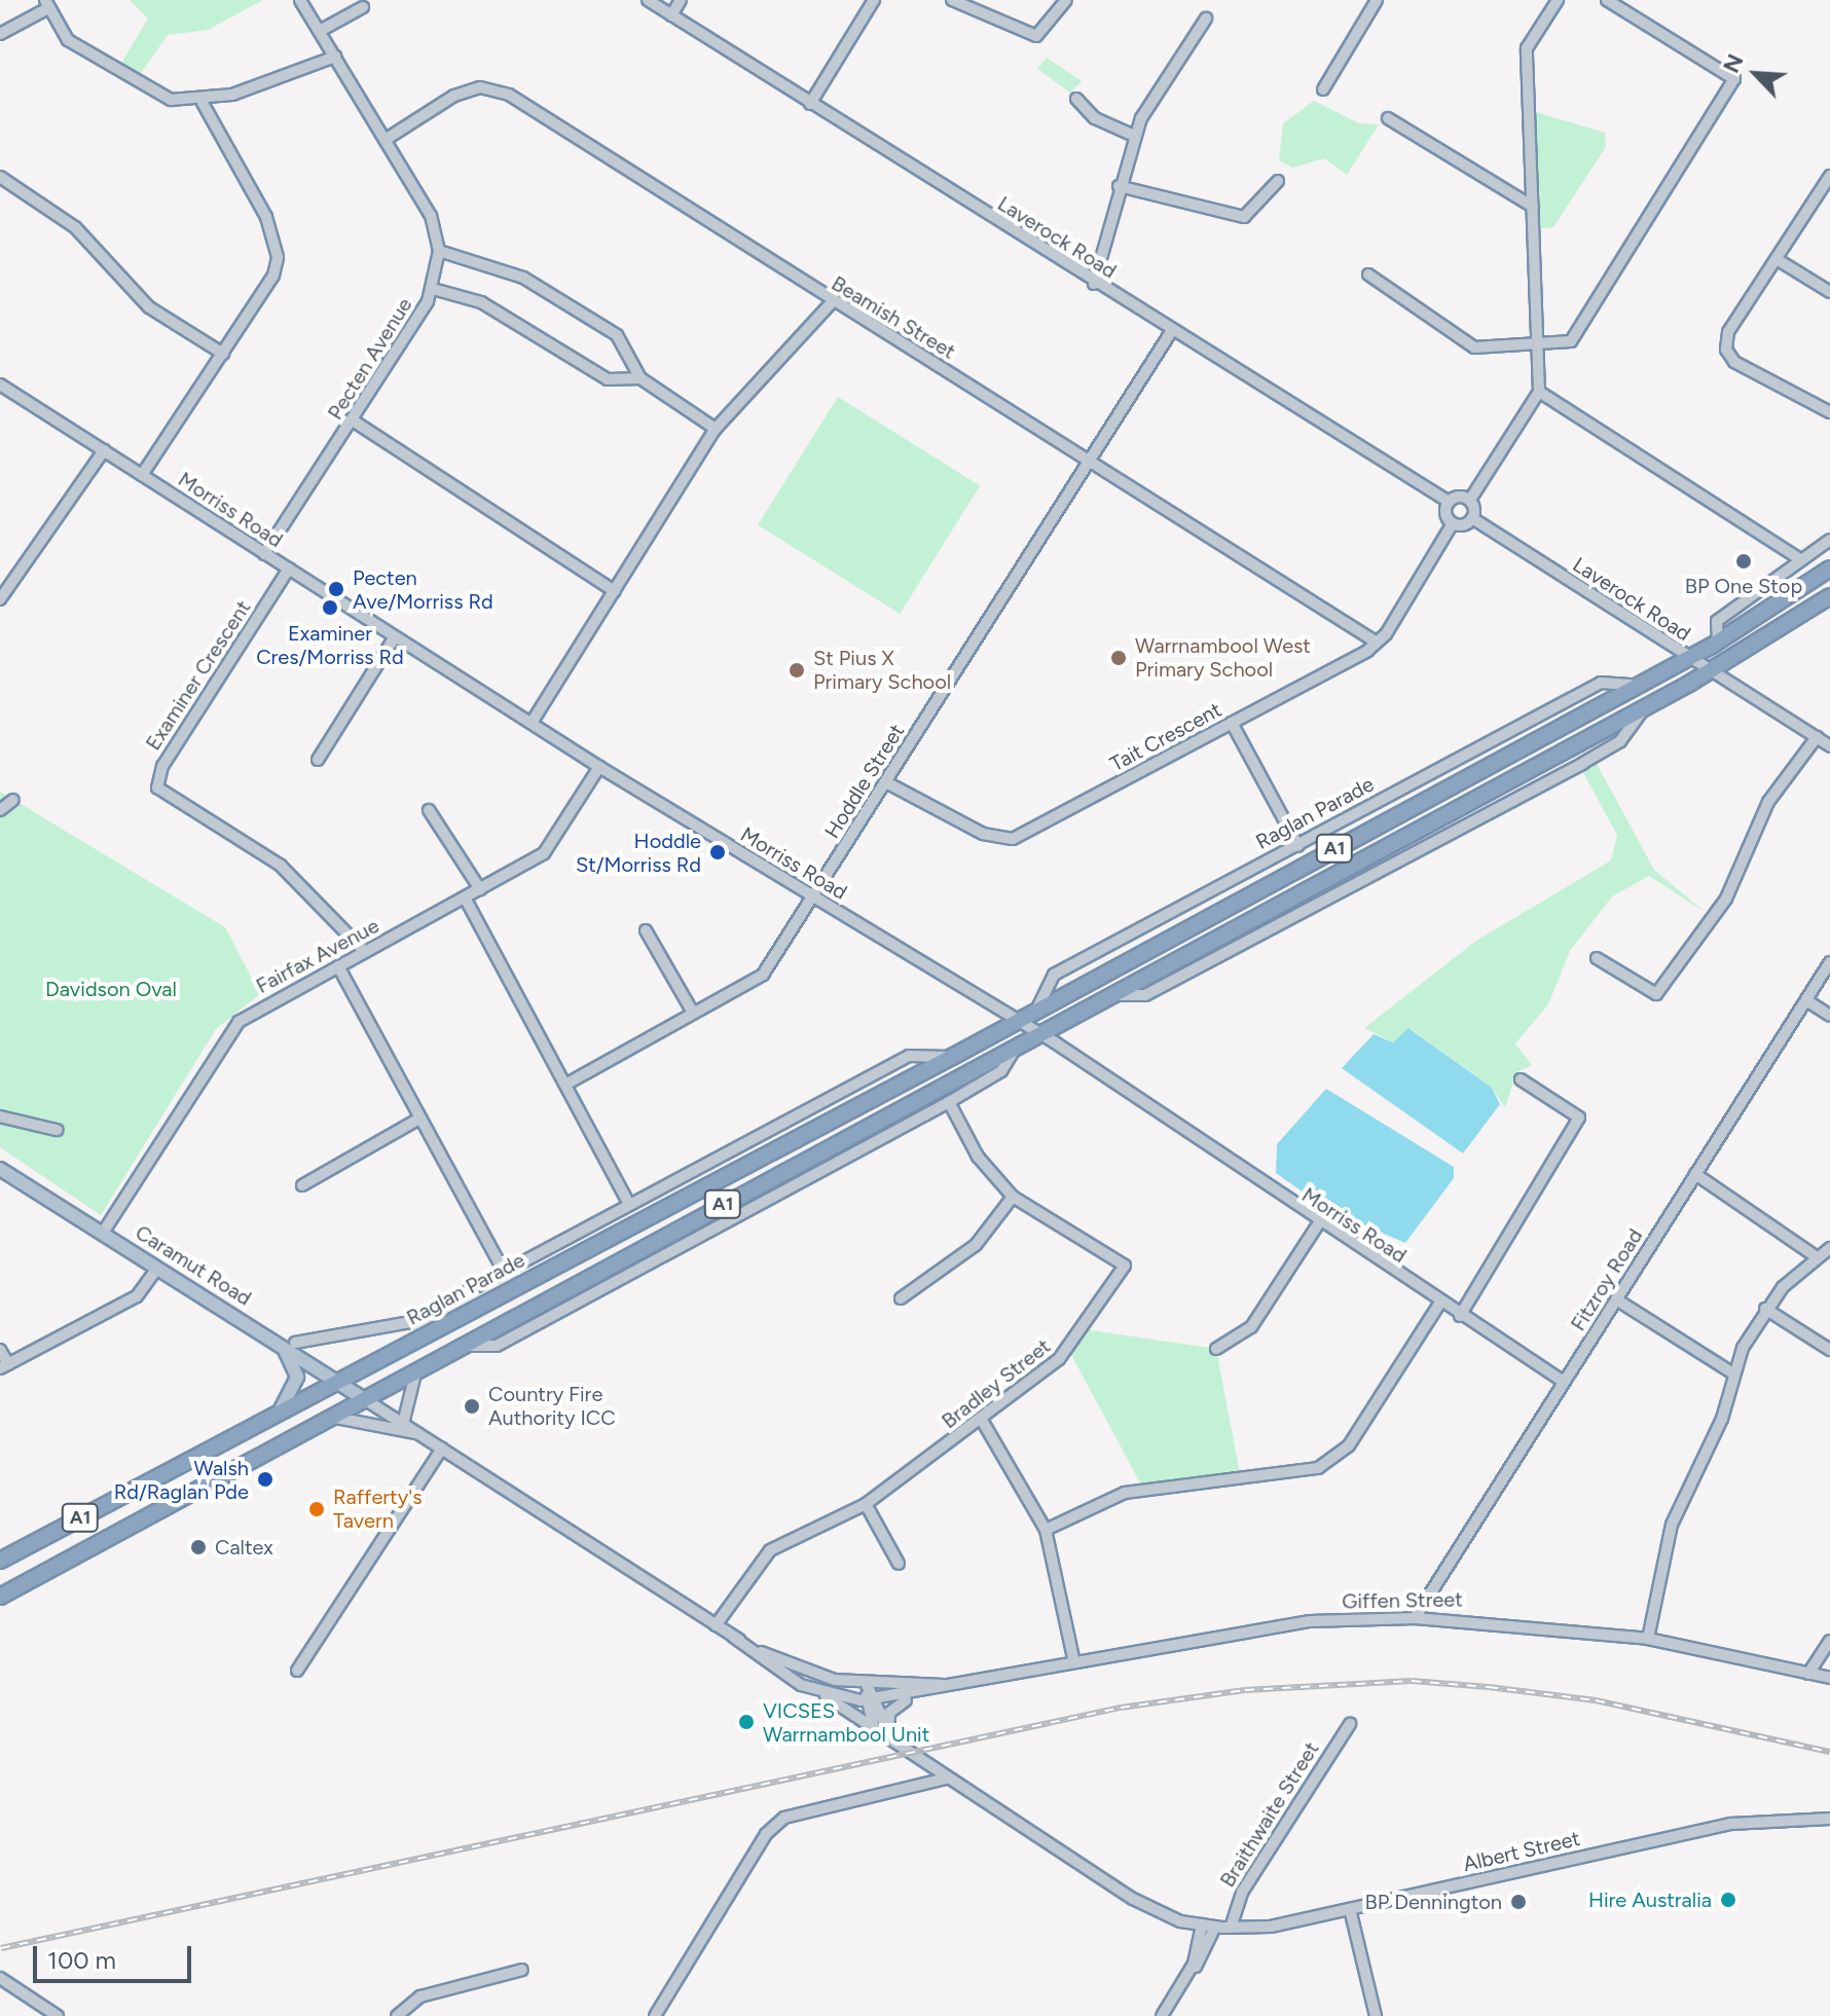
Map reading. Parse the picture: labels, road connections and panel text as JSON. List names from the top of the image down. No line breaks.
{"streets":{"highway":["Raglan Parade","A1"],"main road":["Caramut Road"],"street":["Laverock Road","Beamish Street","Pecten Avenue","Morriss Road","Examiner Crescent","Tait Crescent","Hoddle Street","Fairfax Avenue","Fitzroy Road","Bradley Street","Giffen Street","Braithwaite Street","Albert Street"]},"crossings":[["Laverock Road","Hoddle Street"],["Laverock Road","Raglan Parade"],["Laverock Road","A1"],["Beamish Street","Pecten Avenue"],["Beamish Street","Tait Crescent"],["Beamish Street","Hoddle Street"],["Pecten Avenue","Morriss Road"],["Morriss Road","Examiner Crescent"],["Morriss Road","Hoddle Street"],["Morriss Road","Raglan Parade"],["Morriss Road","A1"],["Morriss Road","Fairfax Avenue"],["Morriss Road","Fitzroy Road"],["Examiner Crescent","Fairfax Avenue"],["Tait Crescent","Hoddle Street"],["Raglan Parade","Caramut Road"],["A1","Caramut Road"],["Fairfax Avenue","Caramut Road"],["Fitzroy Road","Giffen Street"],["Giffen Street","Albert Street"],["Braithwaite Street","Albert Street"]],"parks":["Davidson Oval"],"places":["BP One Stop","Pecten Ave/Morriss Rd","Examiner Cres/Morriss Rd","Warrnambool West Primary School","St Pius X Primary School","Hoddle St/Morriss Rd","Country Fire Authority ICC","Walsh Rd/Raglan Pde","Rafferty's Tavern","Caltex","VICSES Warrnambool Unit","Hire Australia","BP Dennington"],"scale_bar":"100 m","north":"top left"}
